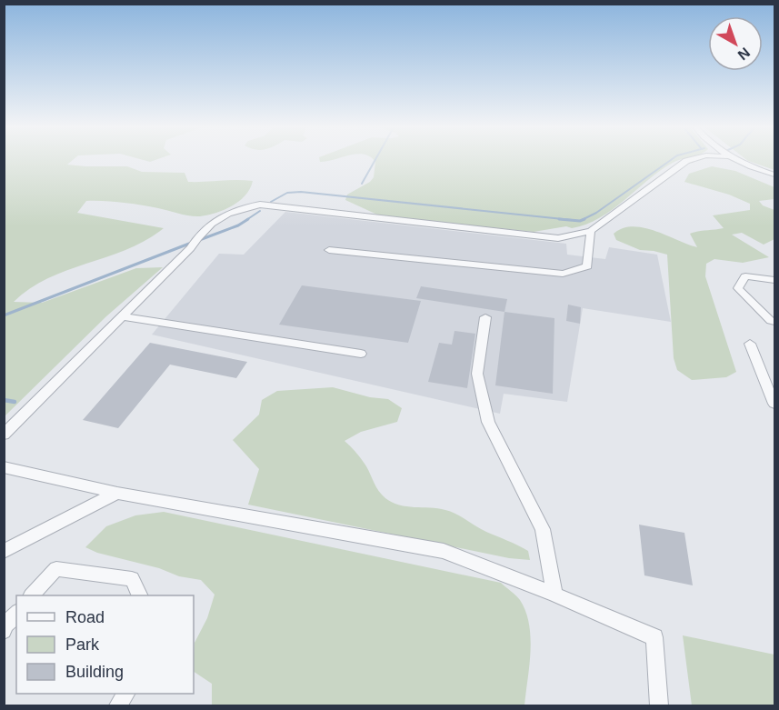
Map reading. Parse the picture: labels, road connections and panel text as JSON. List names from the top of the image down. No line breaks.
{"legend":["Road","Park","Building"],"north":"bottom right"}
